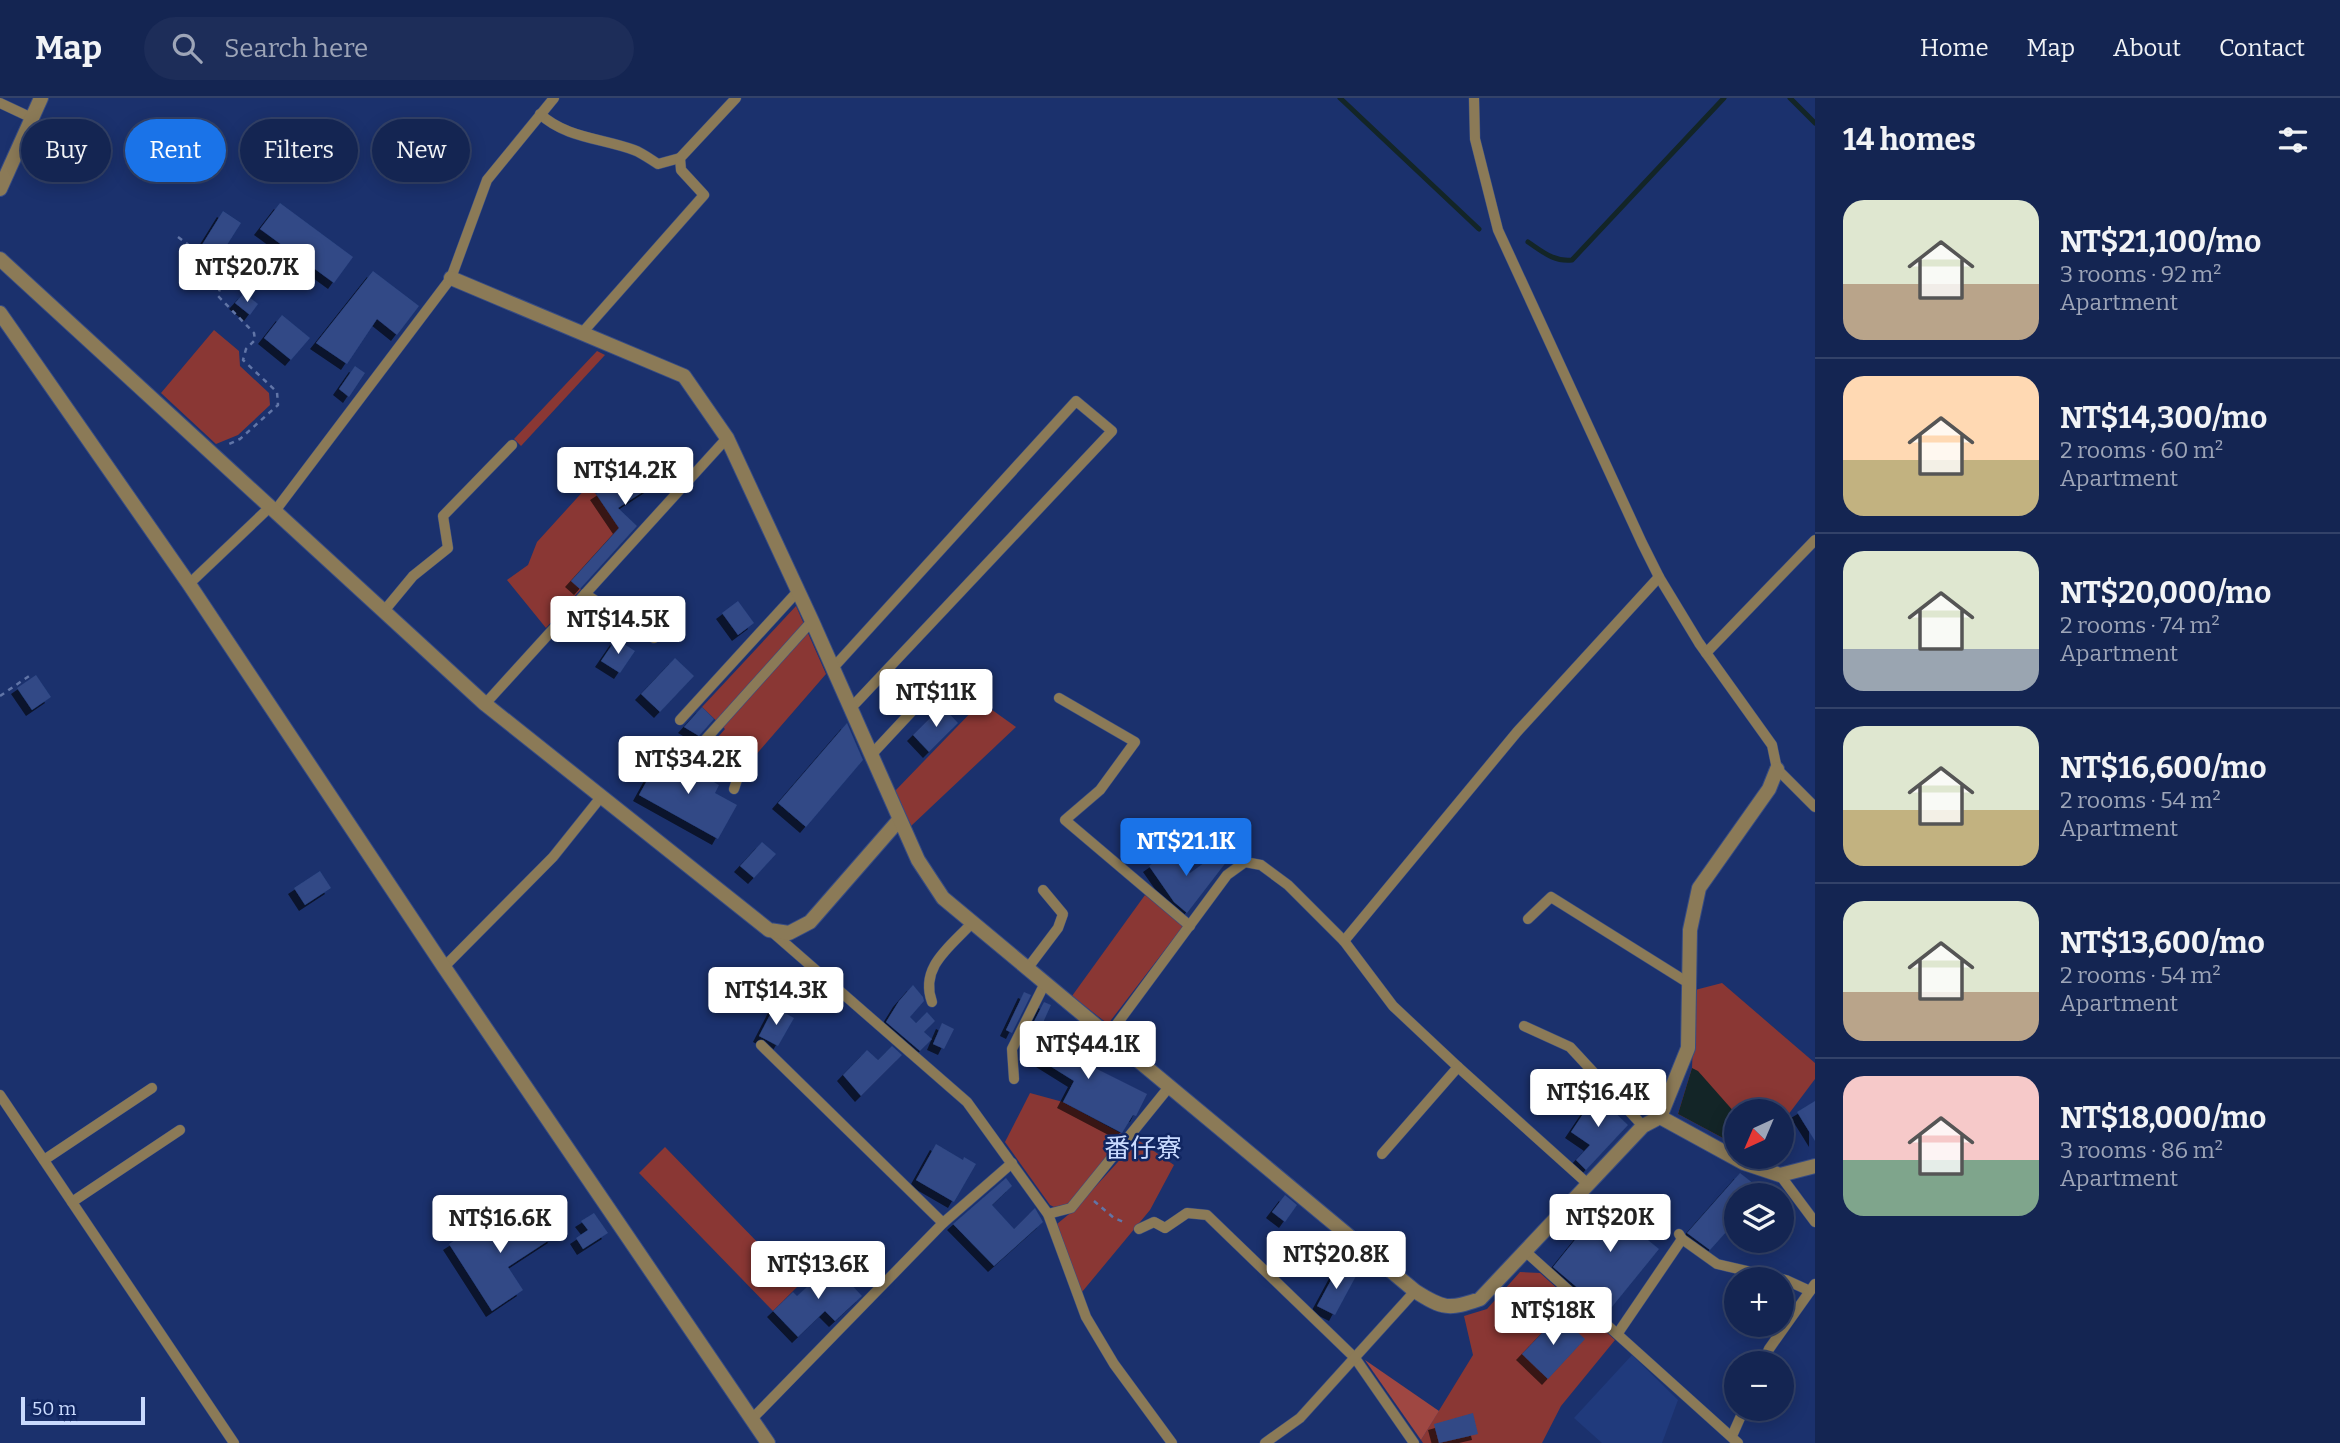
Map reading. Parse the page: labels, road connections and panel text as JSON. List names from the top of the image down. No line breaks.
{"districts":["番仔寮"],"scale_bar":"50 m","north":"bottom left","page":{"header":"Map","search":"Search here","nav":["Home","Map","About","Contact"],"heading":"14 homes","chip":["Buy","Rent","Filters","New"],"list":[{"name":"NT$21,100/mo","note":"3 rooms · 92 m² · Apartment"},{"name":"NT$14,300/mo","note":"2 rooms · 60 m² · Apartment"},{"name":"NT$20,000/mo","note":"2 rooms · 74 m² · Apartment"},{"name":"NT$16,600/mo","note":"2 rooms · 54 m² · Apartment"},{"name":"NT$13,600/mo","note":"2 rooms · 54 m² · Apartment"},{"name":"NT$18,000/mo","note":"3 rooms · 86 m² · Apartment"}],"price":["NT$20.7K","NT$14.2K","NT$14.5K","NT$11K","NT$34.2K","NT$21.1K","NT$14.3K","NT$44.1K","NT$16.4K","NT$20K","NT$16.6K","NT$20.8K","NT$13.6K","NT$18K"],"map_buttons":["+","−"],"scale":"50 m"}}
